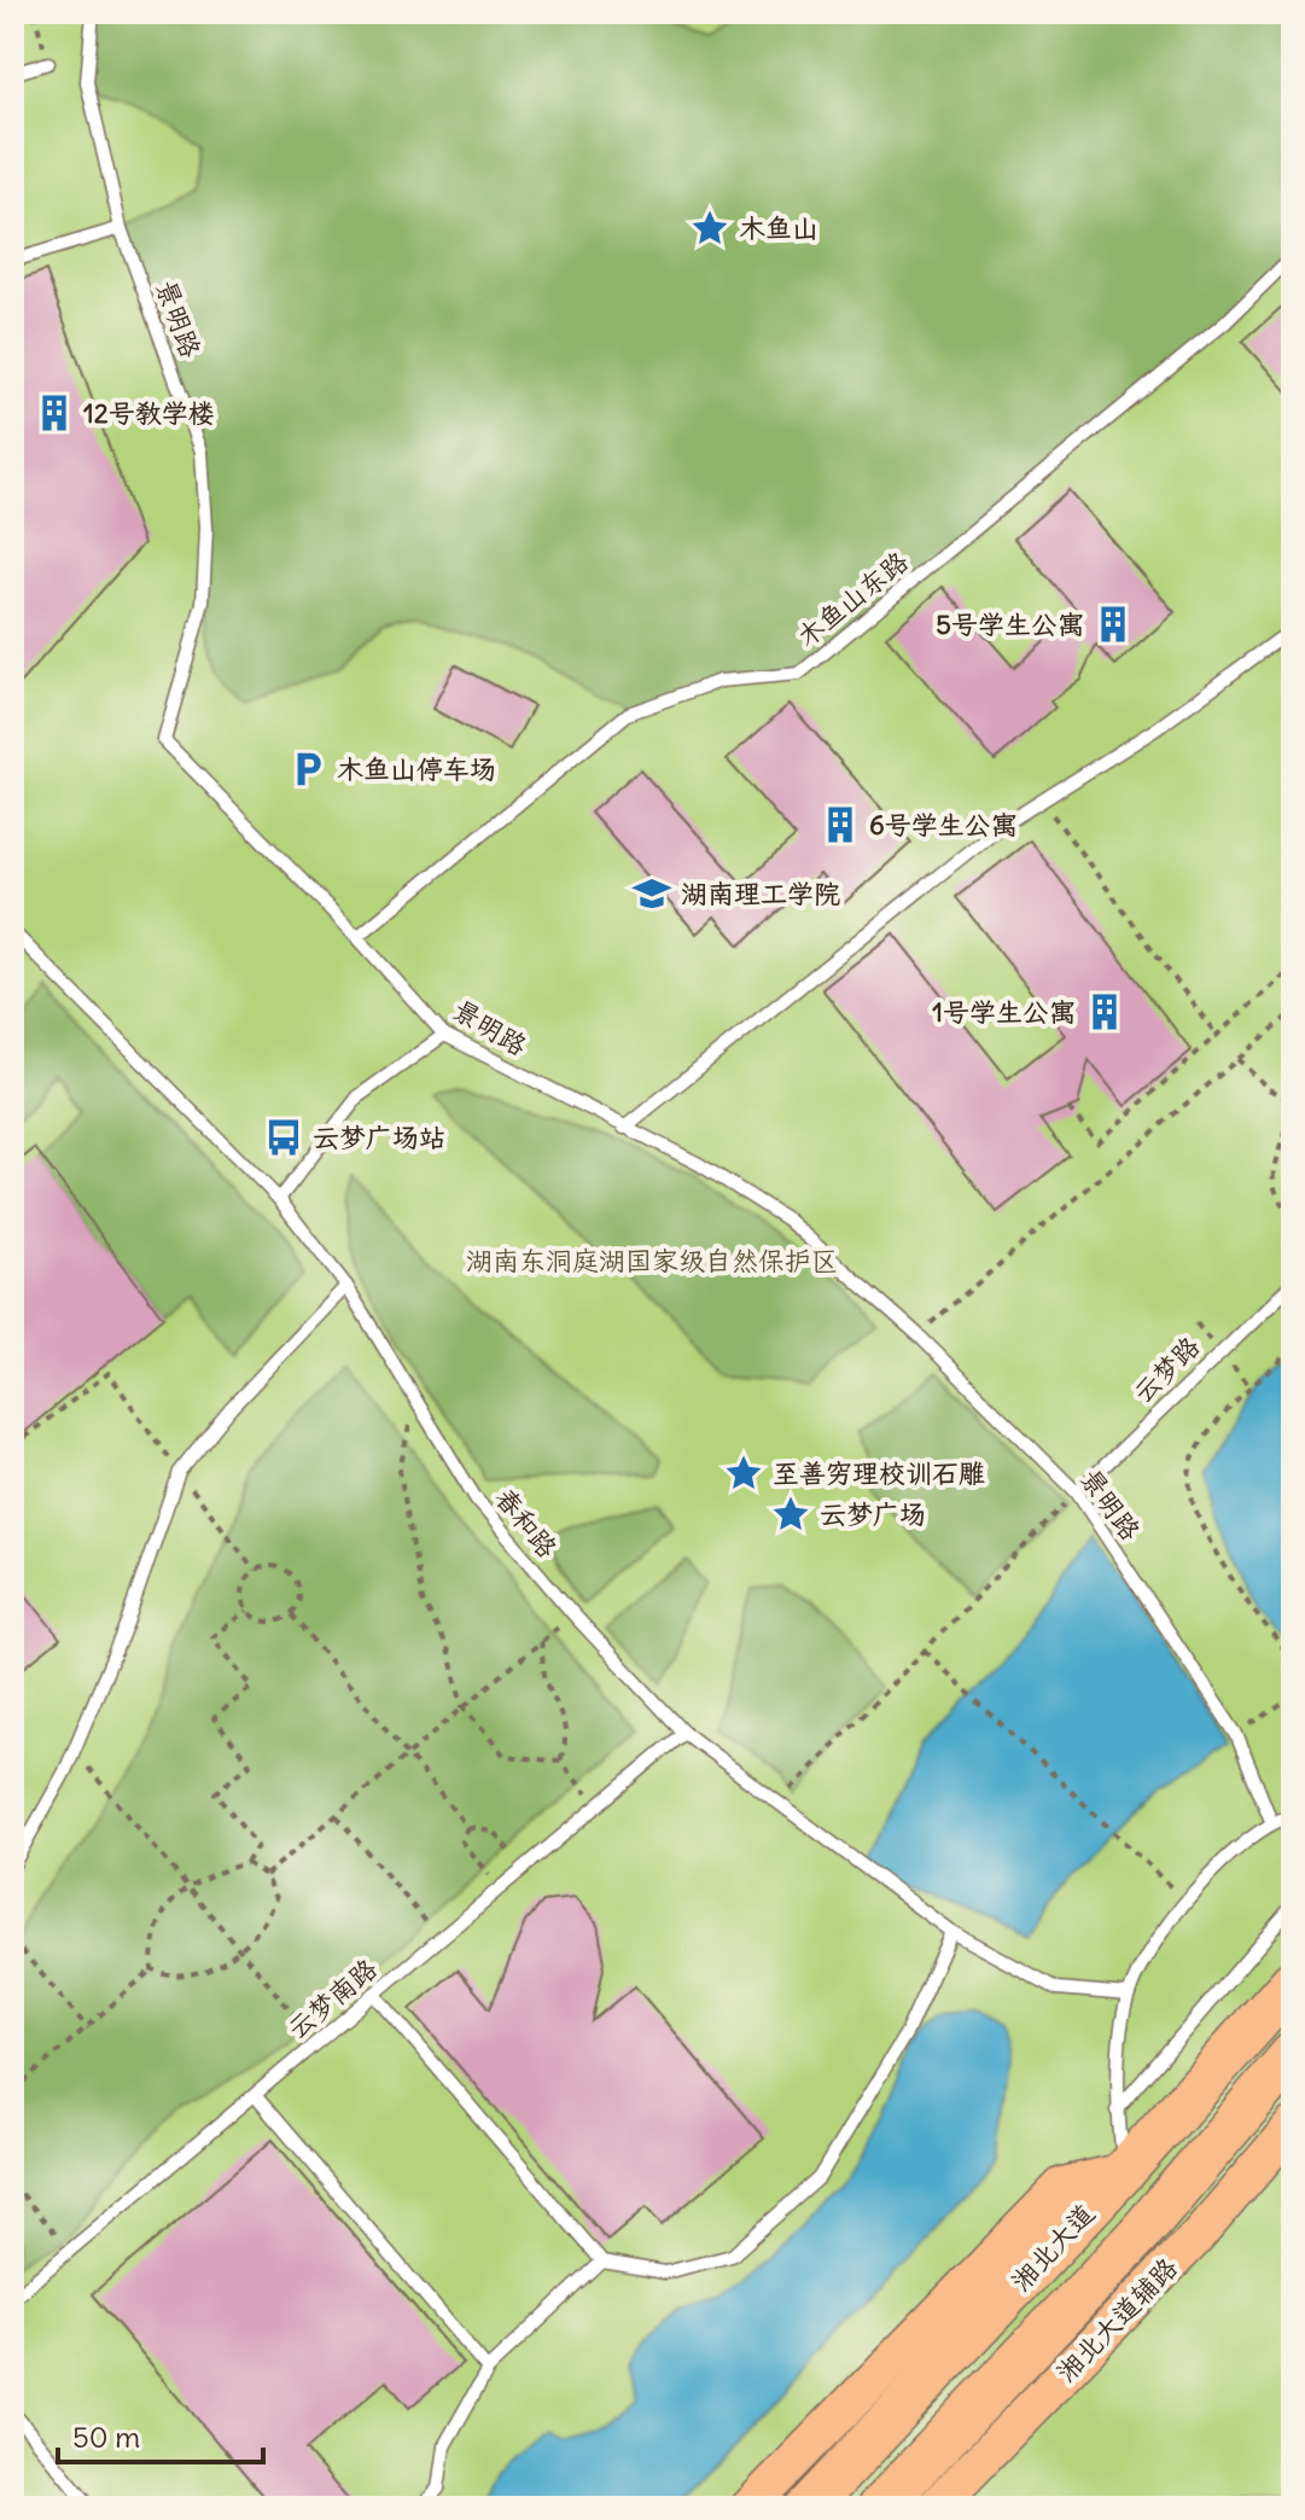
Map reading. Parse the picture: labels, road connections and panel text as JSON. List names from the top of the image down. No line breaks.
{"streets":{"highway":["湘北大道"],"main road":["湘北大道辅路"],"lane":["景明路","木鱼山东路","云梦路","春和路","云梦南路"]},"crossings":[["景明路","木鱼山东路"],["景明路","云梦路"],["春和路","云梦南路"]],"parks":["湖南东洞庭湖国家级自然保护区"],"places":{"place":["木鱼山","至善穷理校训石雕","云梦广场"],"building":["12号教学楼","5号学生公寓","6号学生公寓","1号学生公寓"],"parking":["木鱼山停车场"],"school or university":["湖南理工学院"],"bus stop":["云梦广场站"]},"scale_bar":"50 m"}
